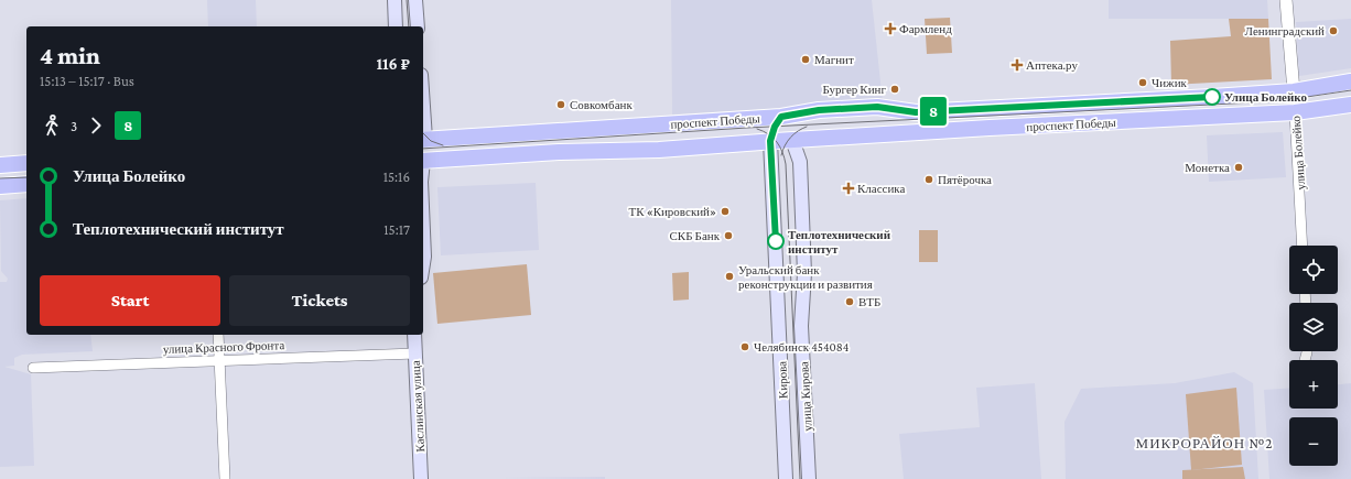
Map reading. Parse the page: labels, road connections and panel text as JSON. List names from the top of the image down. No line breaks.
{"streets":{"main road":["проспект Победы","улица Болейко","Кирова","улица Кирова","Каслинская улица"],"street":["улица Красного Фронта"]},"crossings":[["проспект Победы","улица Болейко"],["проспект Победы","Кирова"],["проспект Победы","улица Кирова"],["улица Красного Фронта","Каслинская улица"]],"districts":["МИКРОРАЙОН №2"],"places":{"health":["Фармленд","Аптека.ру","Классика"],"other":["Ленинградский","Магнит","Чижик","Бургер Кинг","Улица Болейко","Совкомбанк","Монетка","Пятёрочка","ТК «Кировский»","СКБ Банк","Теплотехнический институт","Уральский банк реконструкции и развития","ВТБ","Челябинск 454084"]},"lines":["bus line 8"],"page":{"on_map":"8","heading":["4 min","15:13 – 15:17 · Bus","116 ₽"],"legs":["3","8"],"list":[{"name":"Улица Болейко","value":"15:16"},{"name":"Теплотехнический институт","value":"15:17"}],"map_buttons":["+","−"],"buttons":["Start","Tickets"]}}
